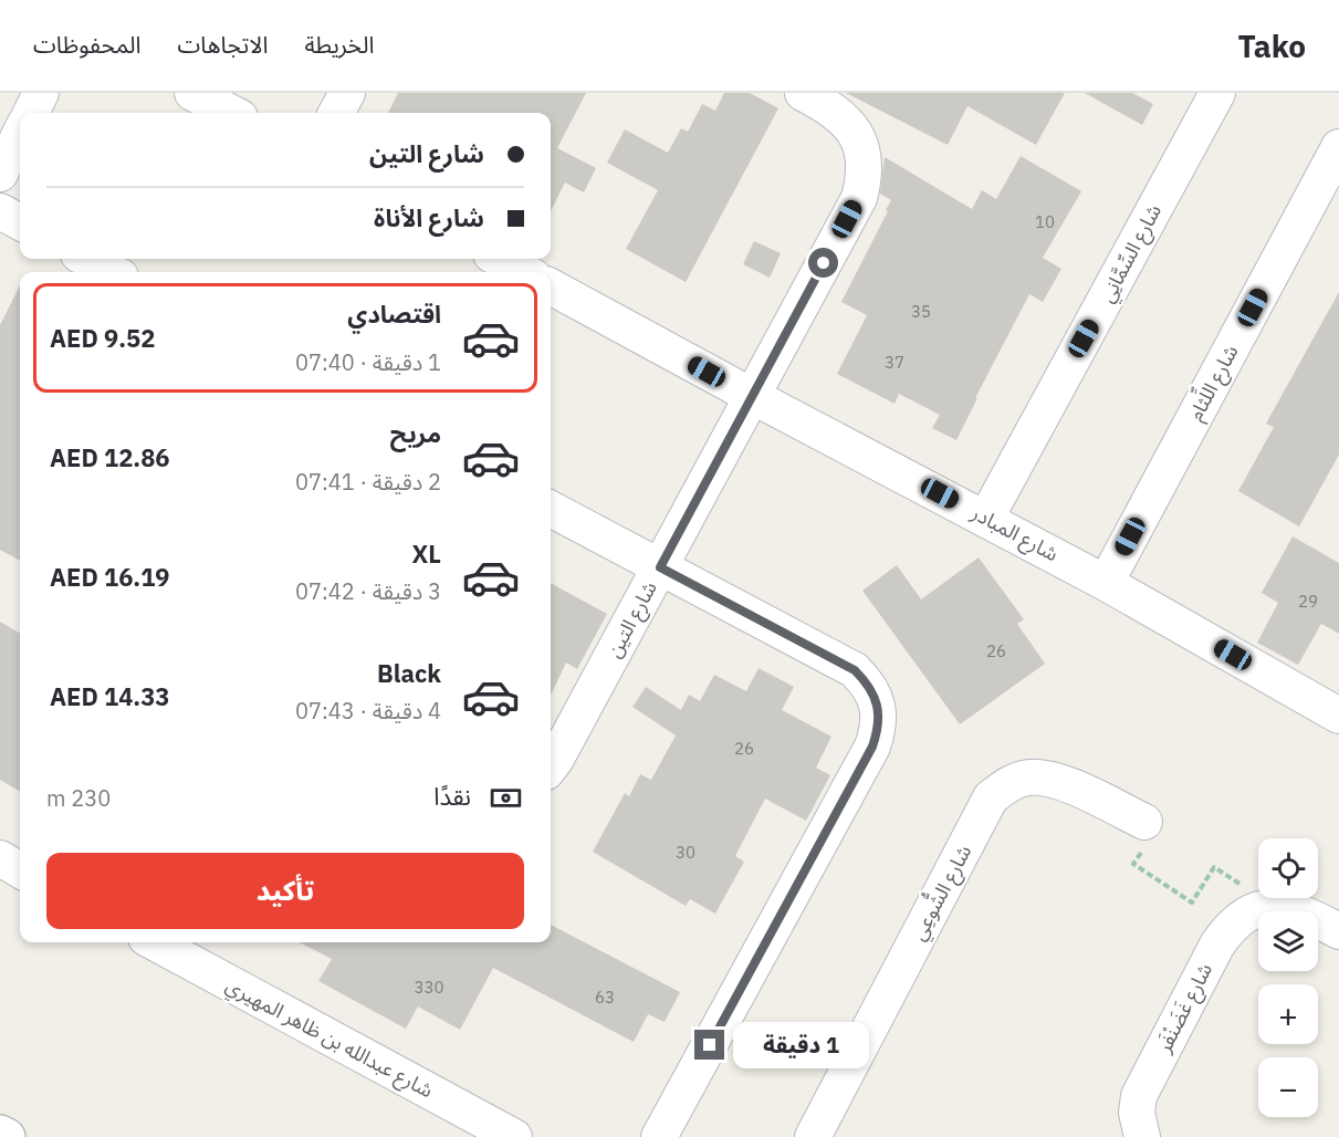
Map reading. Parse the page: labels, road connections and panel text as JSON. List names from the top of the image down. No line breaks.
{"streets":{"street":["شارع السِّمَّانِي","شارع اللِّثام","شارع المبادر","شارع التين","شارع الشُّوعِي","شارع غَضَنْفَر","شارع عبدالله بن ظاهر المهيري"]},"crossings":[["شارع السِّمَّانِي","شارع المبادر"],["شارع اللِّثام","شارع المبادر"],["شارع المبادر","شارع التين"]],"house_numbers":["10","35","37","29","26","26","30","330","63"],"page":{"header":"Tako","nav":["الخريطة","الاتجاهات","المحفوظات"],"banner":["شارع التين","شارع الأناة"],"list":[{"name":"اقتصادي","note":"1 دقيقة · 07:40","value":"AED 9.52"},{"name":"مريح","note":"2 دقيقة · 07:41","value":"AED 12.86"},{"name":"XL","note":"3 دقيقة · 07:42","value":"AED 16.19"},{"name":"Black","note":"4 دقيقة · 07:43","value":"AED 14.33"}],"pay":["نقدًا","230 m"],"map_buttons":["+","−"],"buttons":"تأكيد","bubble":"1 دقيقة"}}
